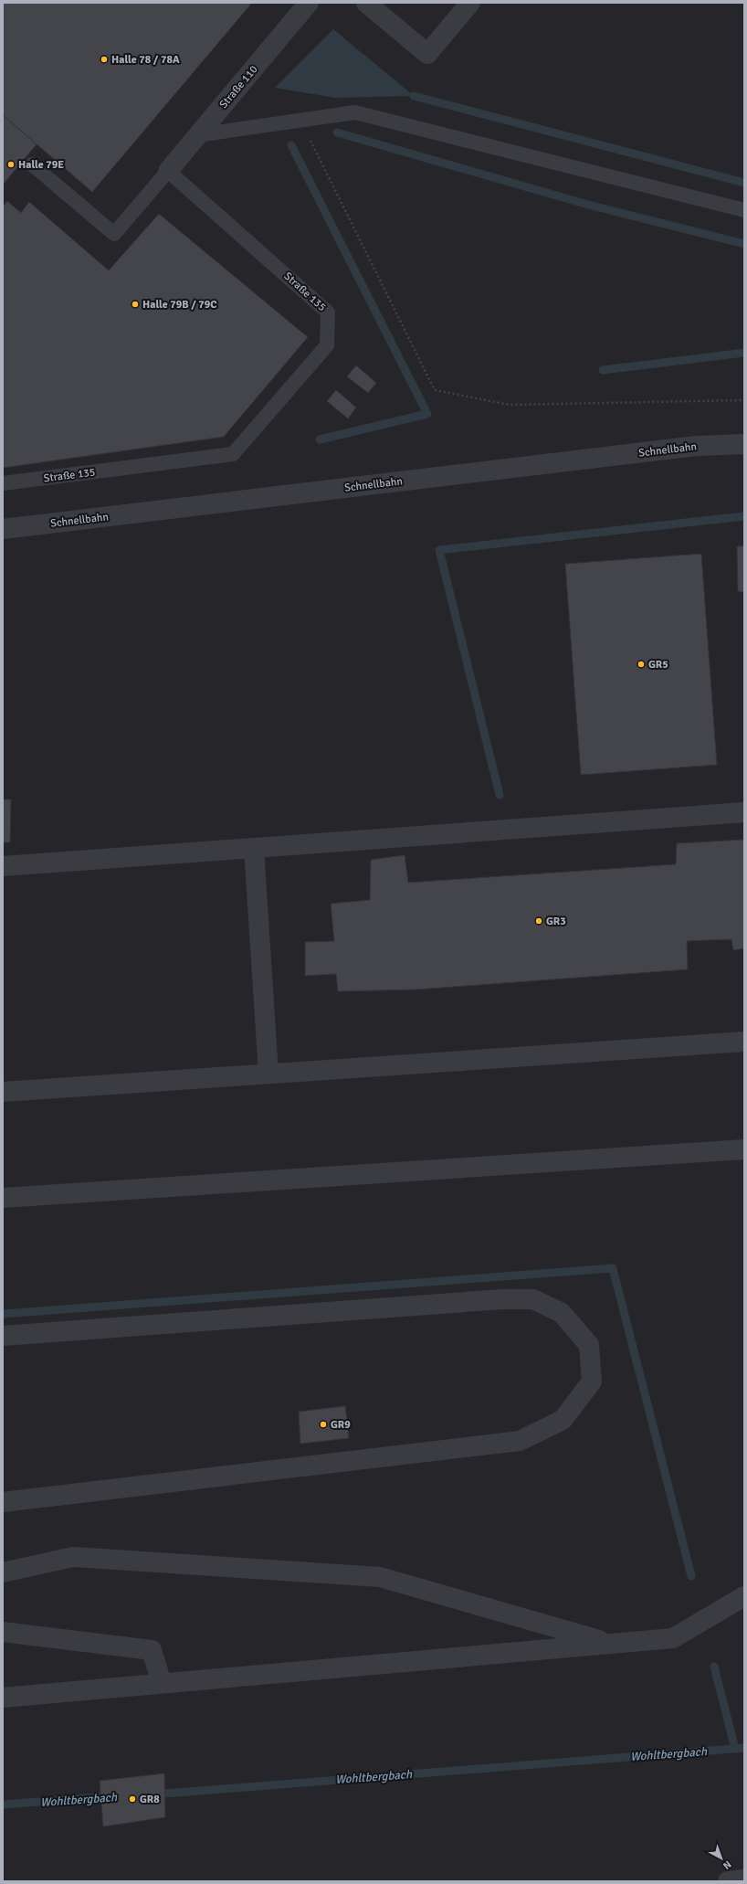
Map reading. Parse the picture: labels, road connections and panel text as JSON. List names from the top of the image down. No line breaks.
{"streets":{"street":["Straße 110","Schnellbahn"],"lane":["Straße 135"]},"crossings":[["Straße 110","Straße 135"]],"water":["Wohltbergbach"],"places":["Halle 78 / 78A","Halle 79E","Halle 79B / 79C","GR5","GR3","GR9","GR8"],"north":"bottom right"}
